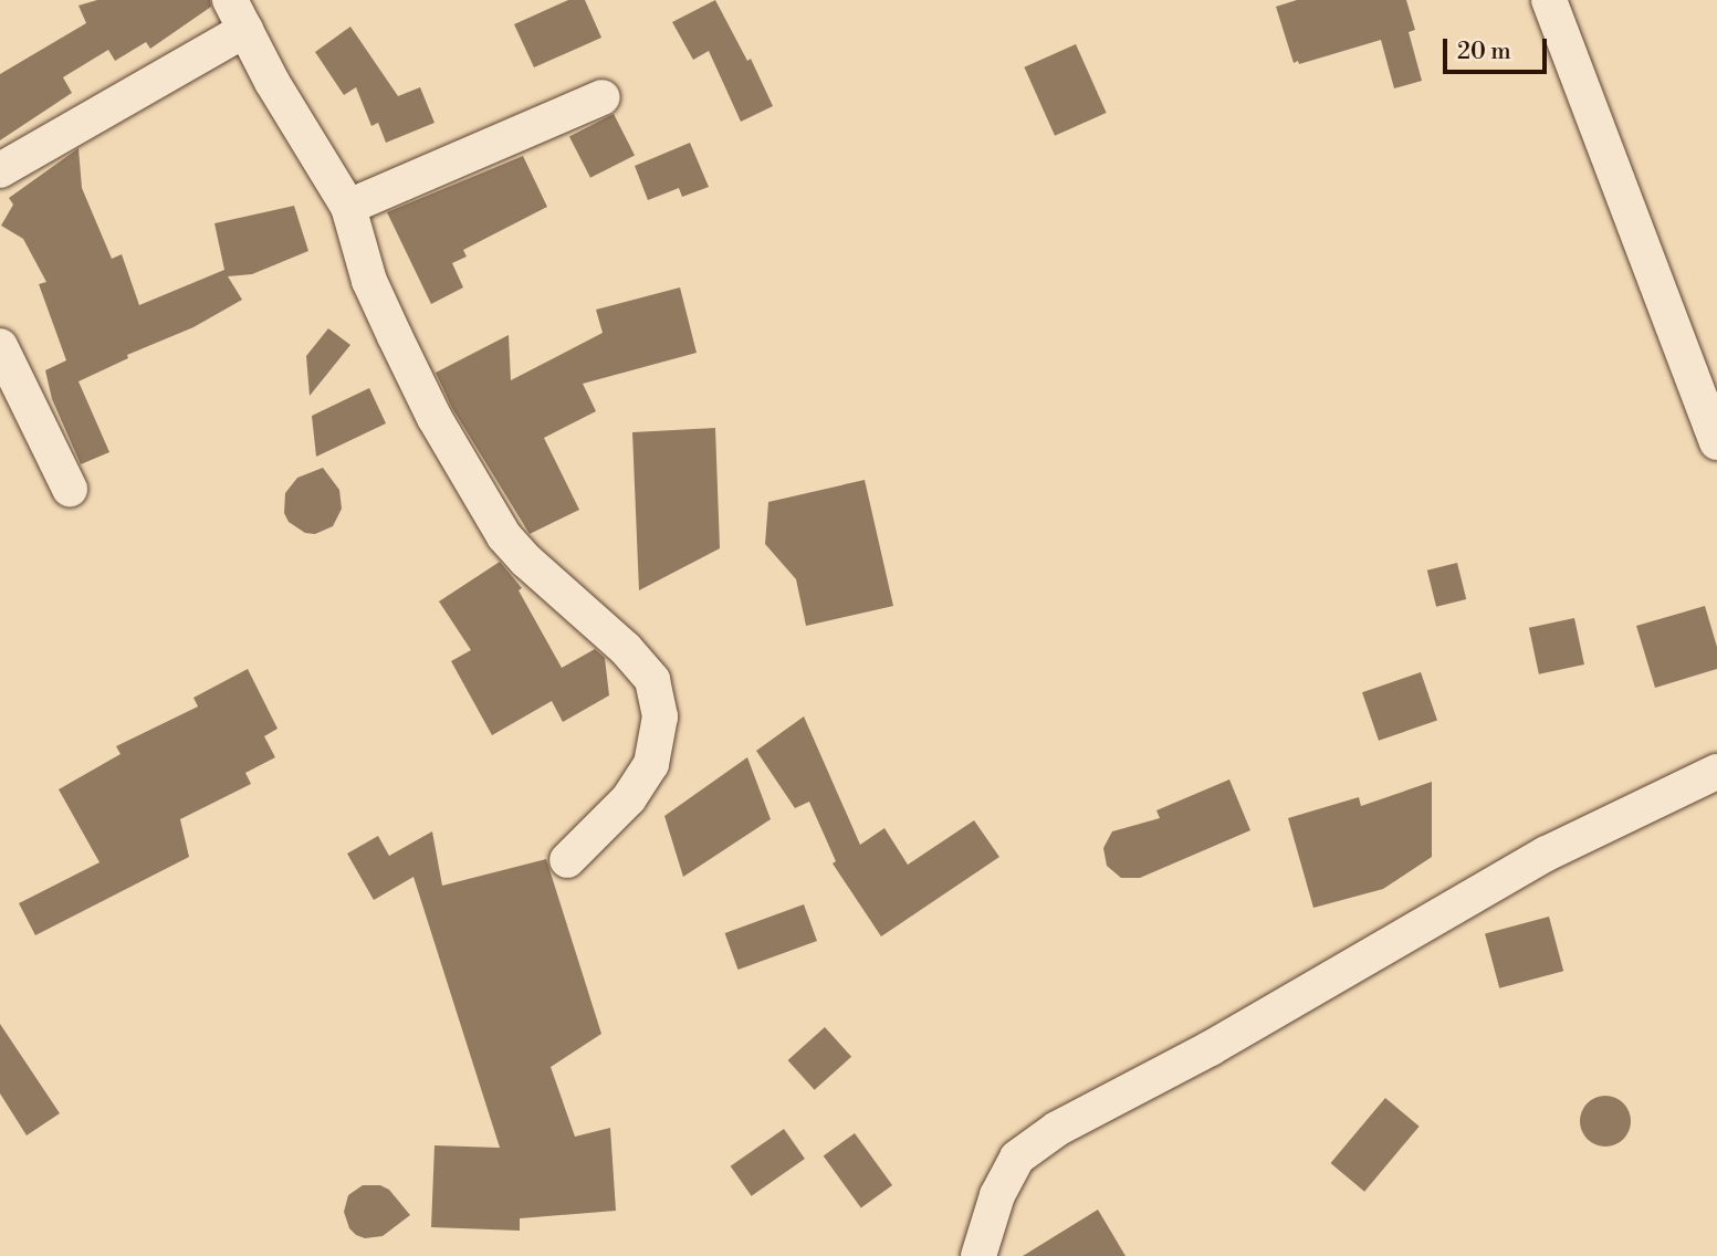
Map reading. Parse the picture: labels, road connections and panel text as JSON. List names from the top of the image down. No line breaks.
{"scale_bar":"20 m"}
